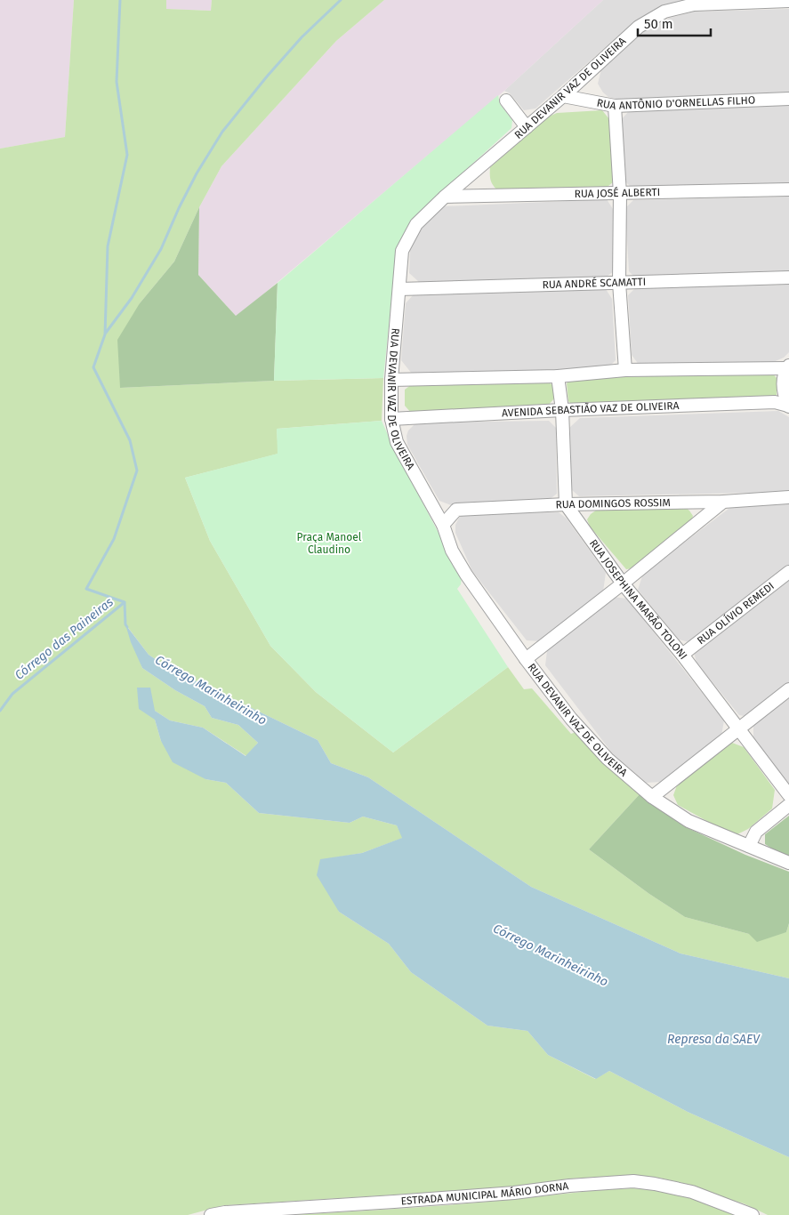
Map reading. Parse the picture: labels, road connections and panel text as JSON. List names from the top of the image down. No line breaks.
{"streets":{"street":["RUA DEVANIR VAZ DE OLIVEIRA","RUA ANTÔNIO D'ORNELLAS FILHO","RUA JOSÉ ALBERTI","RUA ANDRÉ SCAMATTI","AVENIDA SEBASTIÃO VAZ DE OLIVEIRA","RUA DOMINGOS ROSSIM","RUA JOSEPHINA MARÃO TOLONI","RUA OLÍVIO REMEDI","ESTRADA MUNICIPAL MÁRIO DORNA"]},"crossings":[["RUA DEVANIR VAZ DE OLIVEIRA","RUA ANTÔNIO D'ORNELLAS FILHO"],["RUA DEVANIR VAZ DE OLIVEIRA","RUA JOSÉ ALBERTI"],["RUA DEVANIR VAZ DE OLIVEIRA","RUA ANDRÉ SCAMATTI"],["RUA DEVANIR VAZ DE OLIVEIRA","AVENIDA SEBASTIÃO VAZ DE OLIVEIRA"],["RUA DEVANIR VAZ DE OLIVEIRA","RUA DOMINGOS ROSSIM"],["RUA DOMINGOS ROSSIM","RUA JOSEPHINA MARÃO TOLONI"],["RUA JOSEPHINA MARÃO TOLONI","RUA OLÍVIO REMEDI"]],"water":["Córrego das Paineiras","Córrego Marinheirinho","Represa da SAEV"],"parks":["Praça Manoel Claudino"],"scale_bar":"50 m"}
